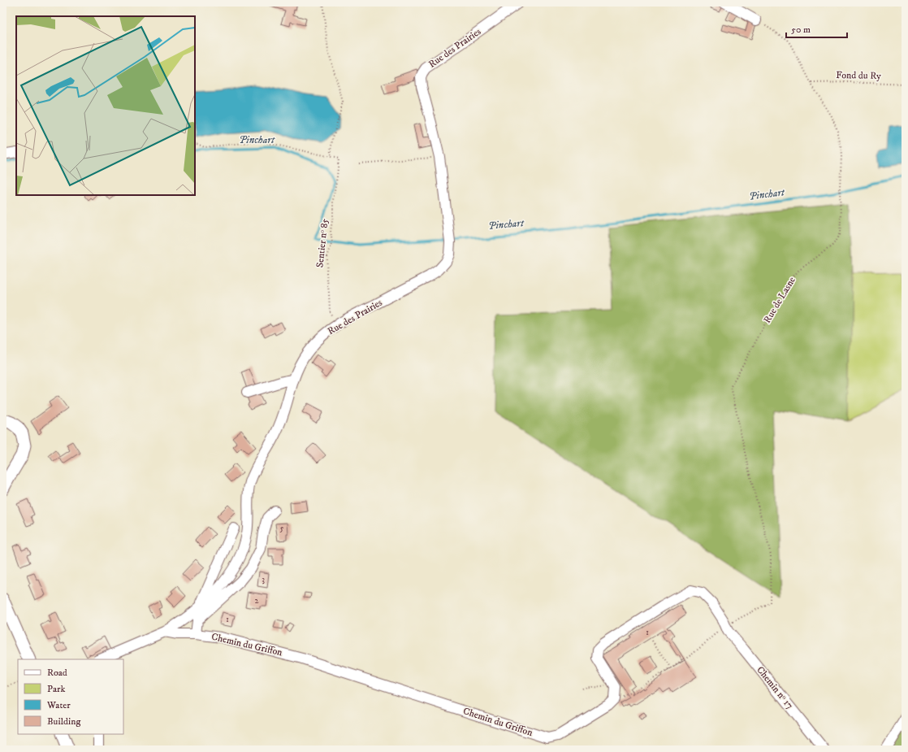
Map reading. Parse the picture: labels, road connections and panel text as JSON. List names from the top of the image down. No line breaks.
{"streets":{"street":["Rue des Prairies","Chemin du Griffon","Chemin nᵒ 17"],"path":["Fond du Ry","Sentier nᵒ 85","Rue de Lasne"]},"crossings":[["Rue des Prairies","Sentier nᵒ 85"],["Rue des Prairies","Chemin du Griffon"],["Fond du Ry","Rue de Lasne"],["Rue de Lasne","Chemin nᵒ 17"]],"water":["Pinchart"],"house_numbers":["5","3","2","1","1"],"legend":["Road","Park","Water","Building"],"scale_bar":"50 m"}
